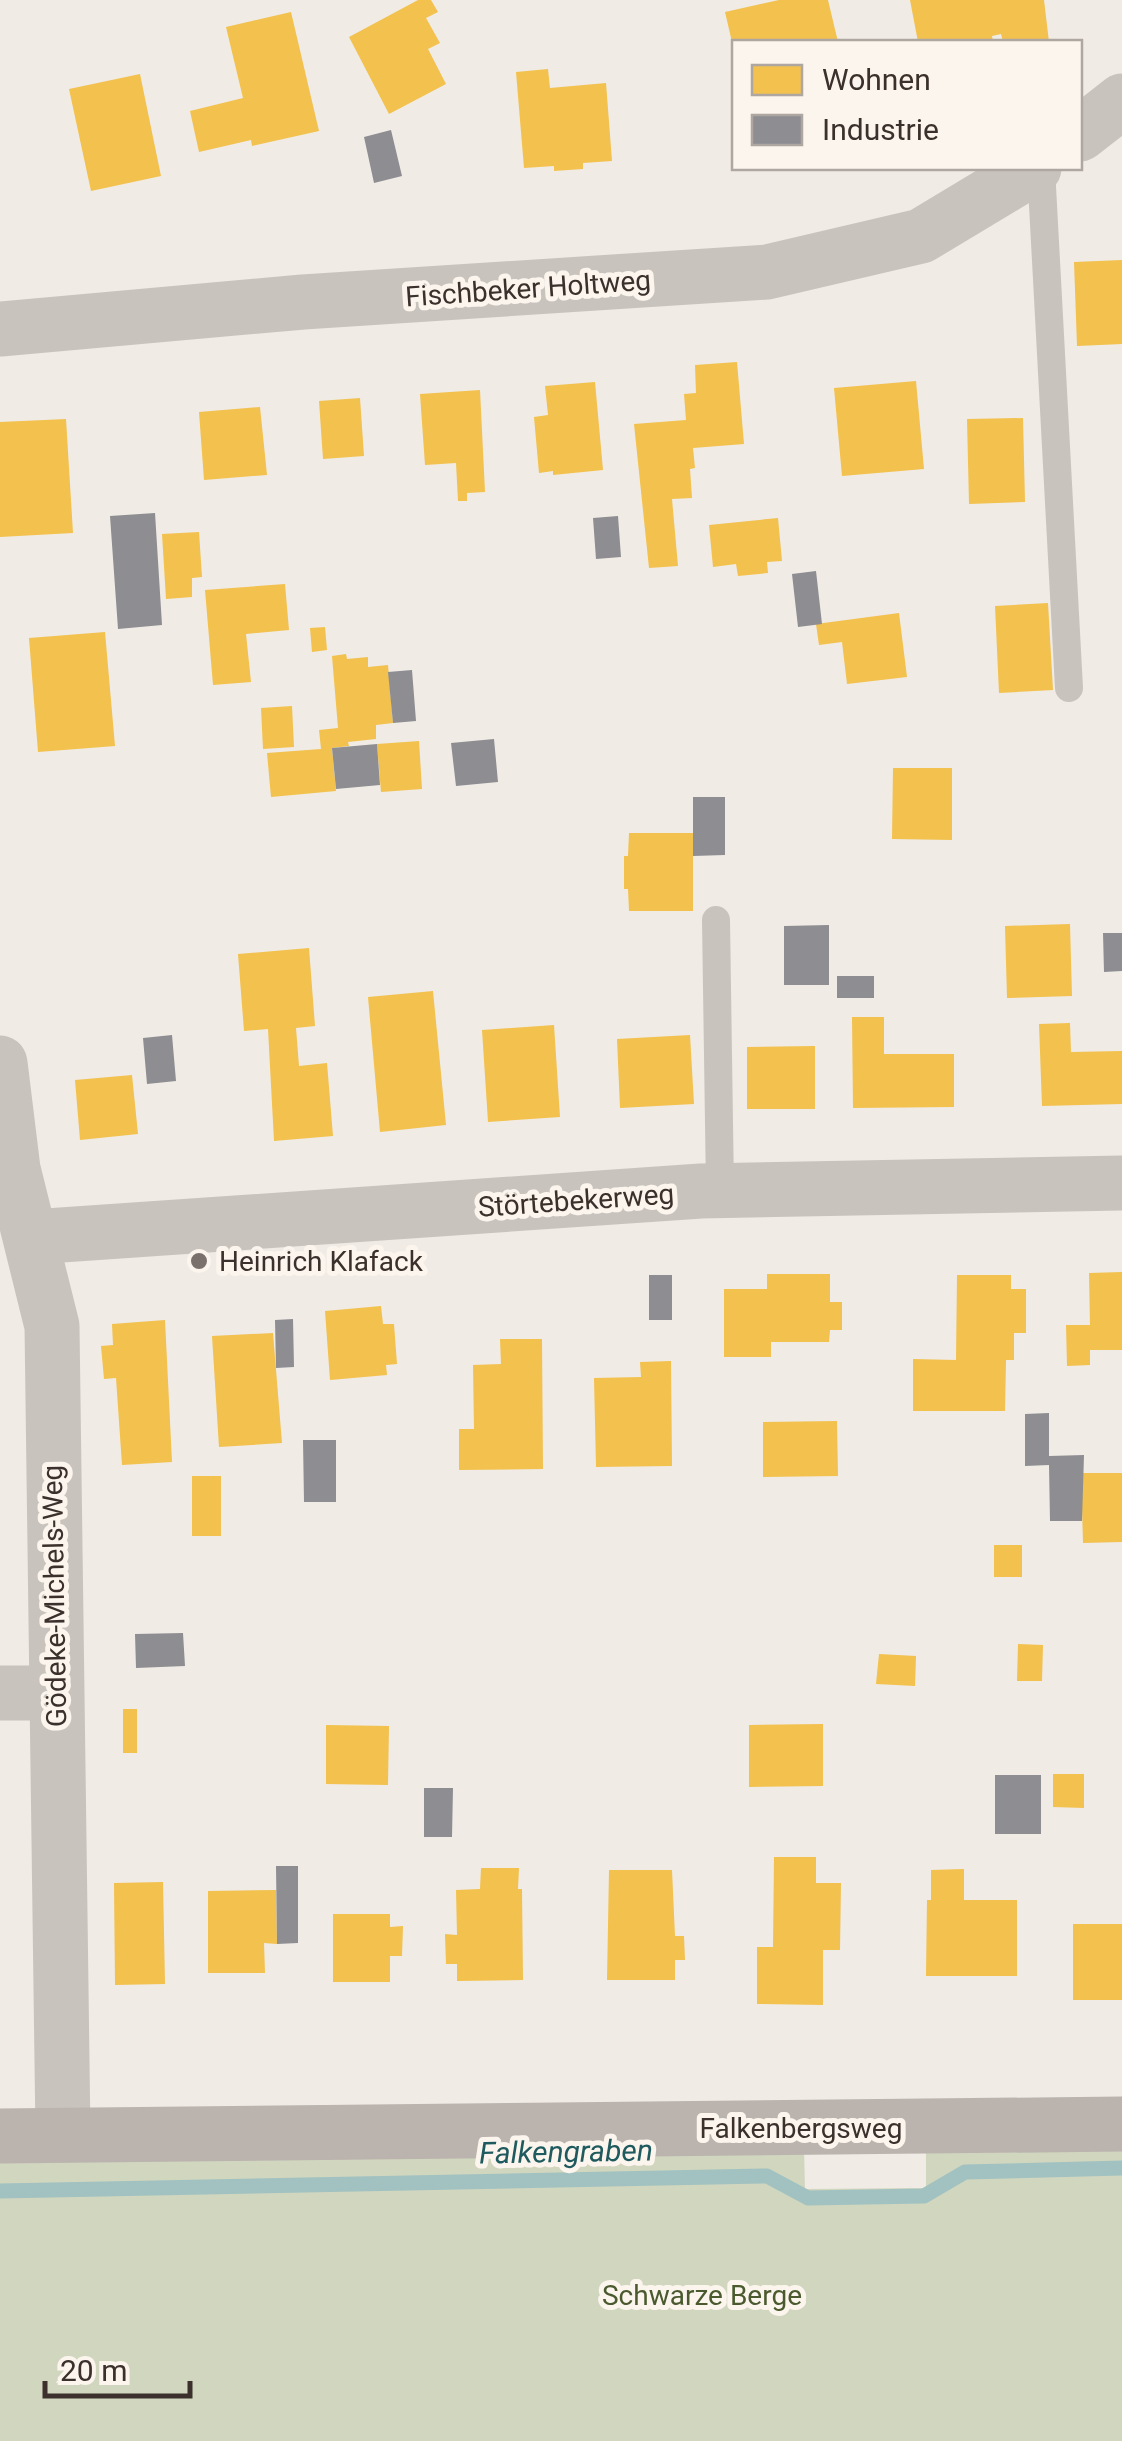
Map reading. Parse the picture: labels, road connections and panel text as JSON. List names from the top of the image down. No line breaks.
{"streets":{"street":["Fischbeker Holtweg","Störtebekerweg","Gödeke-Michels-Weg","Falkenbergsweg"]},"crossings":[["Störtebekerweg","Gödeke-Michels-Weg"],["Gödeke-Michels-Weg","Falkenbergsweg"]],"water":["Falkengraben"],"parks":["Schwarze Berge"],"places":["Heinrich Klafack"],"legend":["Wohnen","Industrie"],"scale_bar":"20 m"}
